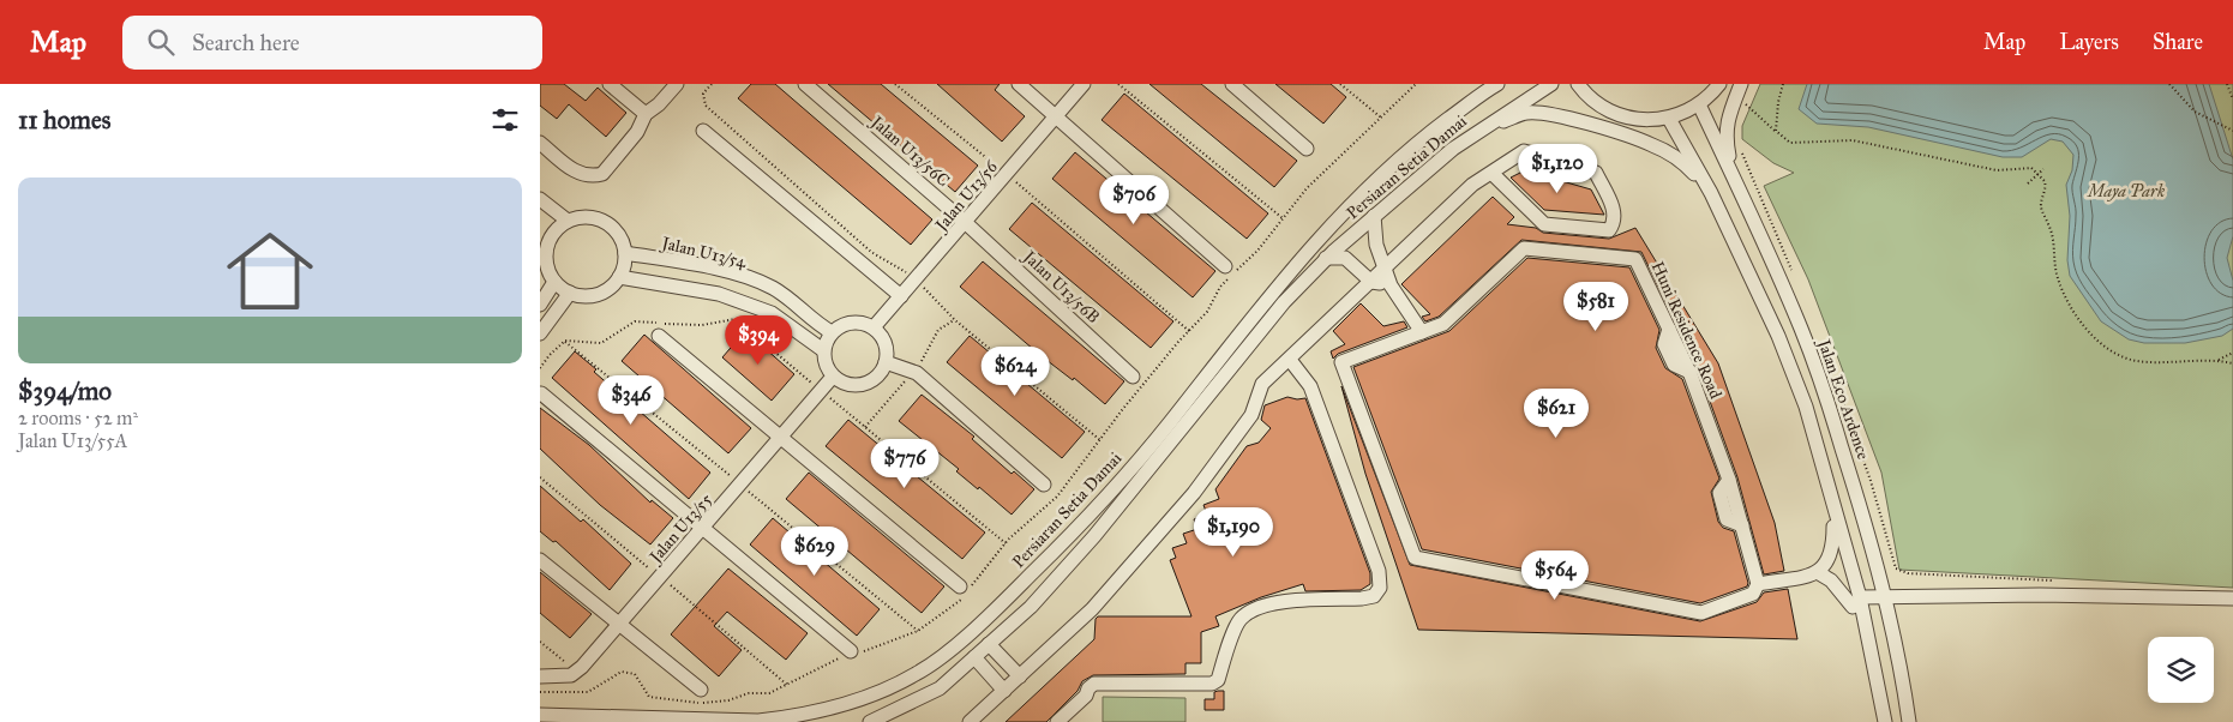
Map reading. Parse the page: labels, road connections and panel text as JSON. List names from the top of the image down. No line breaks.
{"streets":{"street":["Jalan U13/56C","Persiaran Setia Damai","Jalan U13/56","Jalan U13/54","Jalan U13/56B","Huni Residence Road","Jalan Eco Ardence","Jalan U13/55"]},"crossings":[["Jalan U13/56C","Jalan U13/56"],["Jalan U13/56C","Jalan U13/56B"],["Jalan U13/56","Jalan U13/54"],["Jalan U13/56","Jalan U13/56B"],["Jalan U13/56","Jalan U13/55"],["Jalan U13/54","Jalan U13/55"]],"parks":["Maya Park"],"page":{"header":"Map","search":"Search here","nav":["Map","Layers","Share"],"heading":"11 homes","price":["$1,120","$706","$581","$394","$624","$346","$621","$776","$1,190","$629","$564"],"list":[{"name":"$394/mo","note":"2 rooms · 52 m² · Jalan U13/55A"}]}}
